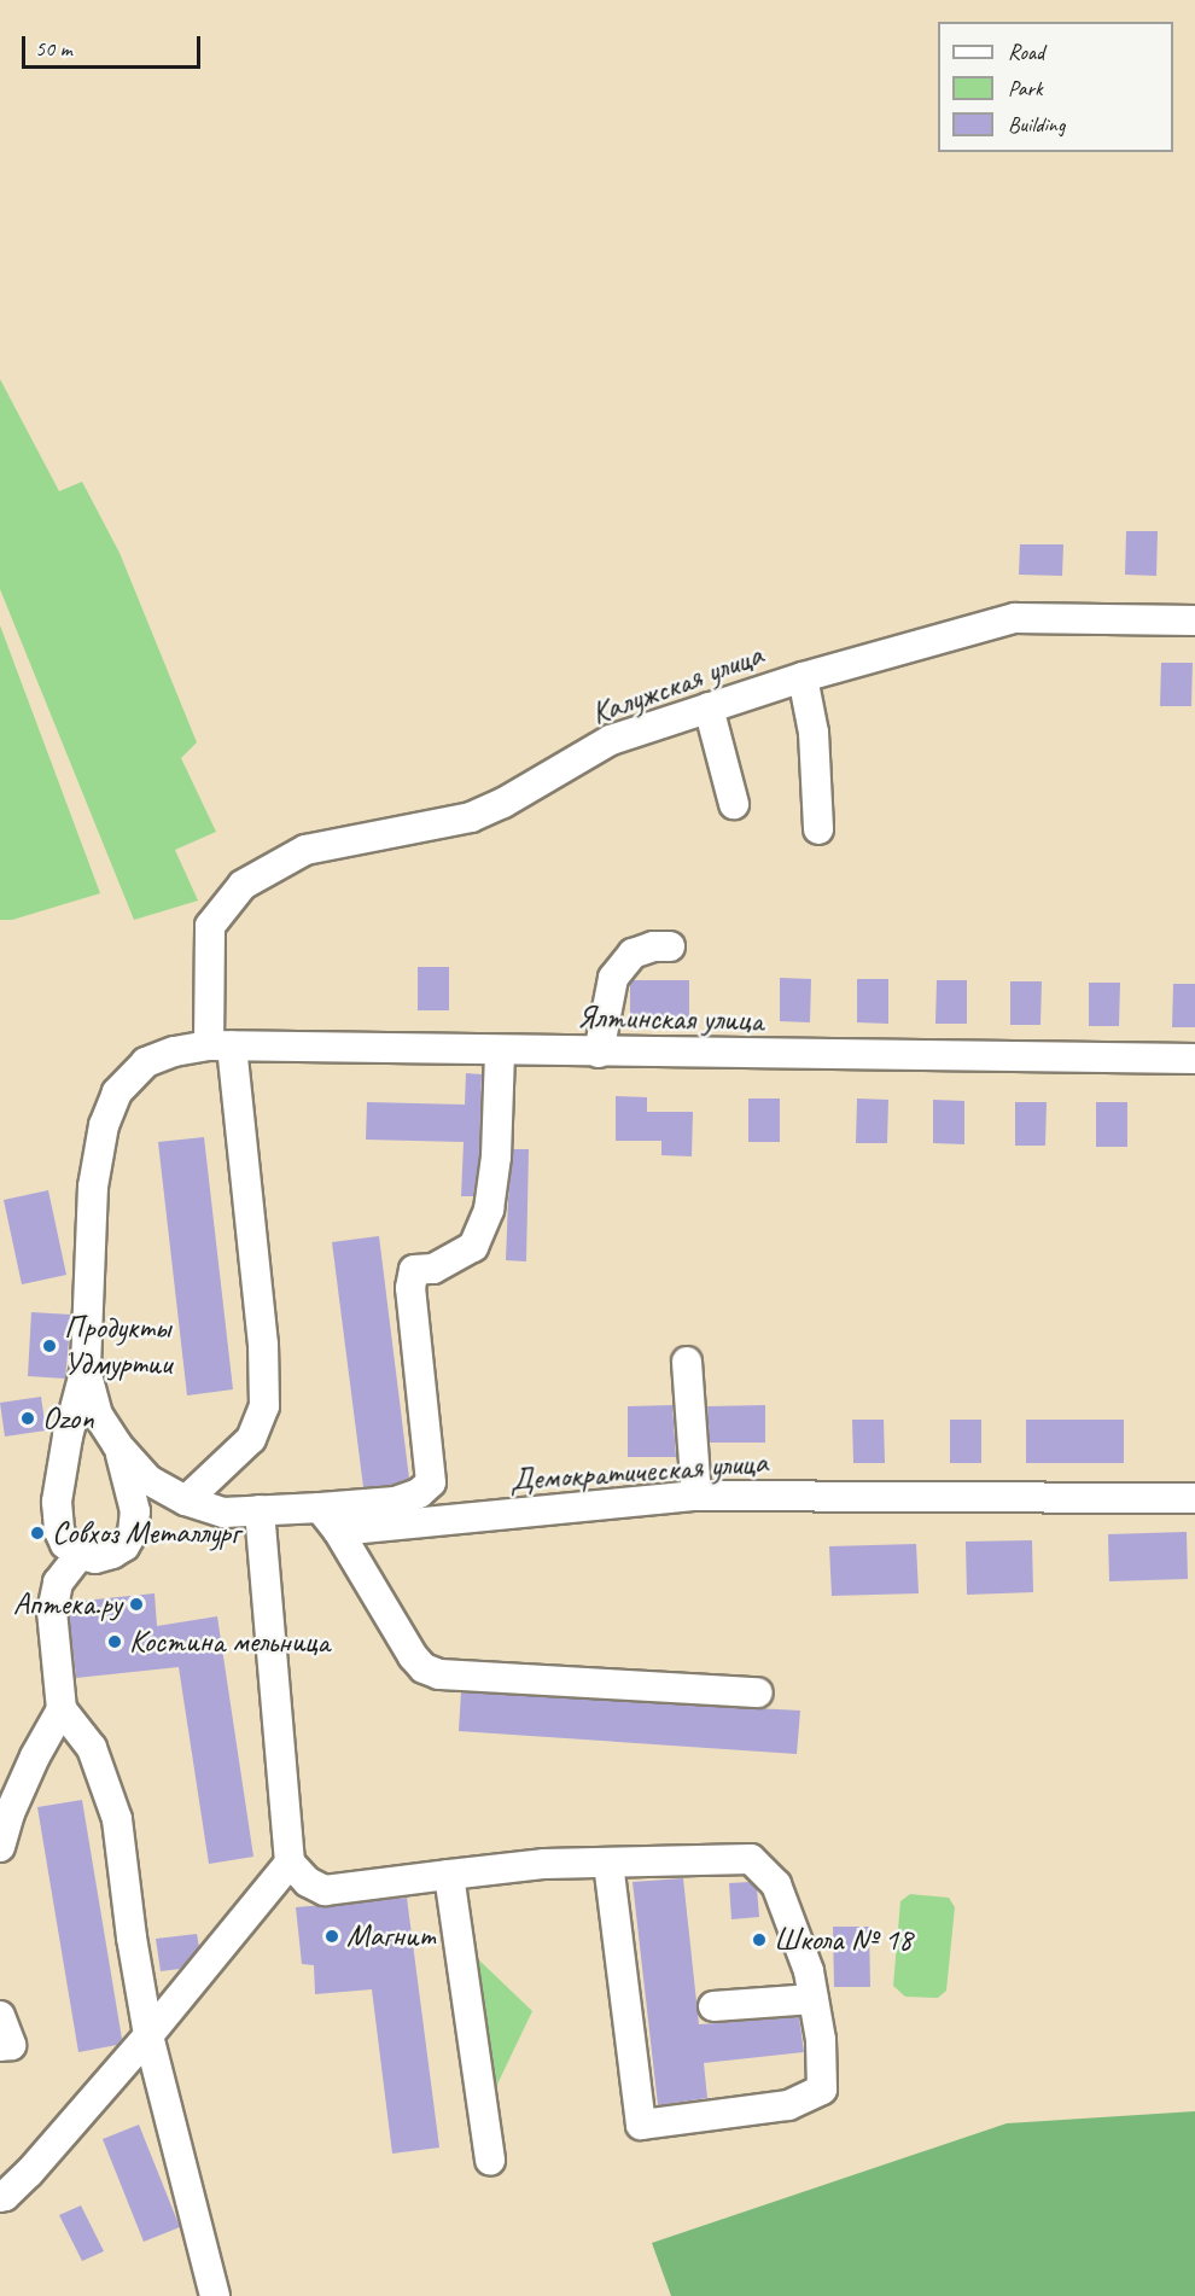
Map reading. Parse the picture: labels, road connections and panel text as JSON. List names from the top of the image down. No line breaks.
{"streets":{"street":["Калужская улица","Ялтинская улица","Демократическая улица"]},"crossings":[["Калужская улица","Ялтинская улица"],["Калужская улица","Демократическая улица"]],"places":["Продукты Удмуртии","Ozon","Совхоз Металлург","Аптека.ру","Костина мельница","Магнит","Школа № 18"],"legend":["Road","Park","Building"],"scale_bar":"50 m"}
